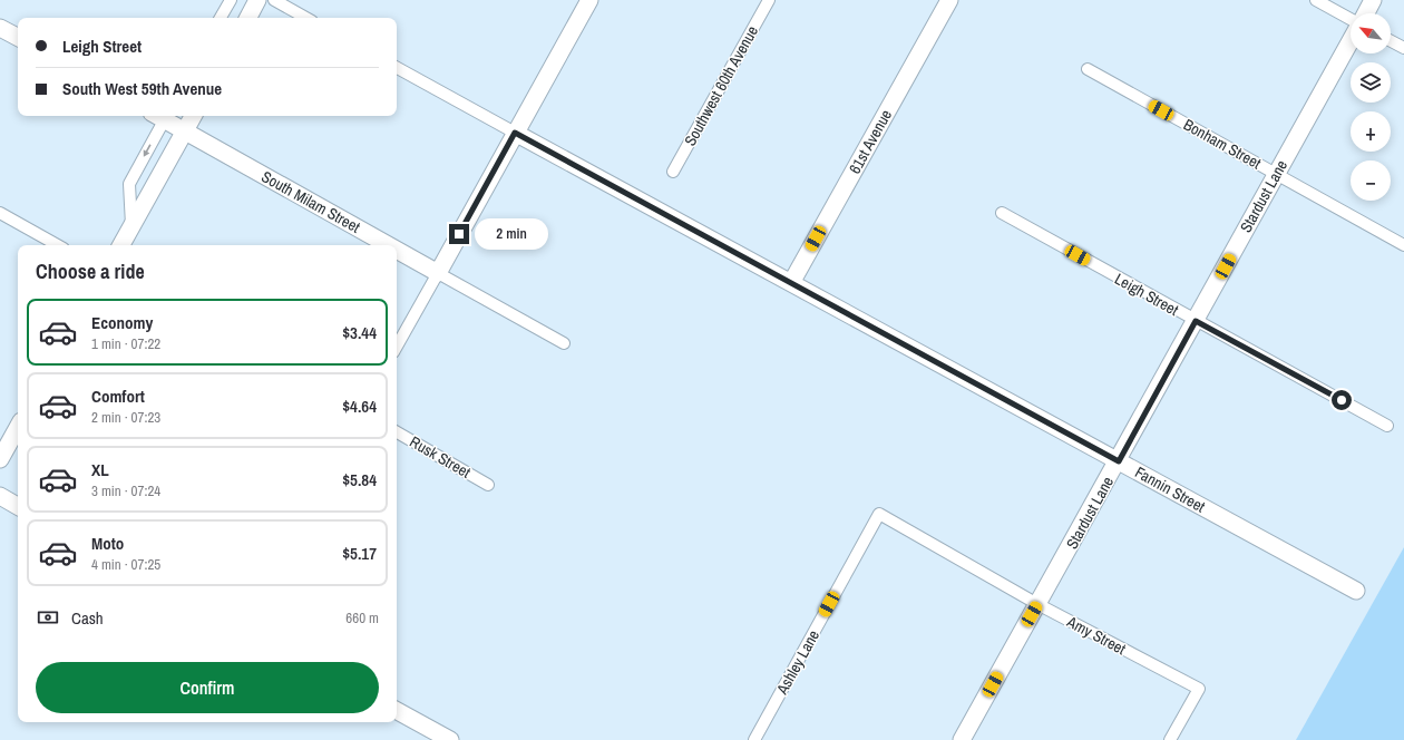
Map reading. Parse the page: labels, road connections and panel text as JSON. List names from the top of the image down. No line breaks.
{"streets":{"street":["Southwest 60th Avenue","61st Avenue","Bonham Street","Stardust Lane","South Milam Street","Leigh Street","Rusk Street","Fannin Street","Amy Street","Ashley Lane"]},"crossings":[["61st Avenue","Fannin Street"],["Bonham Street","Stardust Lane"],["Stardust Lane","Leigh Street"],["Stardust Lane","Fannin Street"],["Stardust Lane","Amy Street"],["Amy Street","Ashley Lane"]],"north":"top left","page":{"map_buttons":["+","−"],"banner":["Leigh Street","South West 59th Avenue"],"bubble":"2 min","heading":"Choose a ride","list":[{"name":"Economy","note":"1 min · 07:22","value":"$3.44"},{"name":"Comfort","note":"2 min · 07:23","value":"$4.64"},{"name":"XL","note":"3 min · 07:24","value":"$5.84"},{"name":"Moto","note":"4 min · 07:25","value":"$5.17"}],"pay":["Cash","660 m"],"buttons":"Confirm"}}
